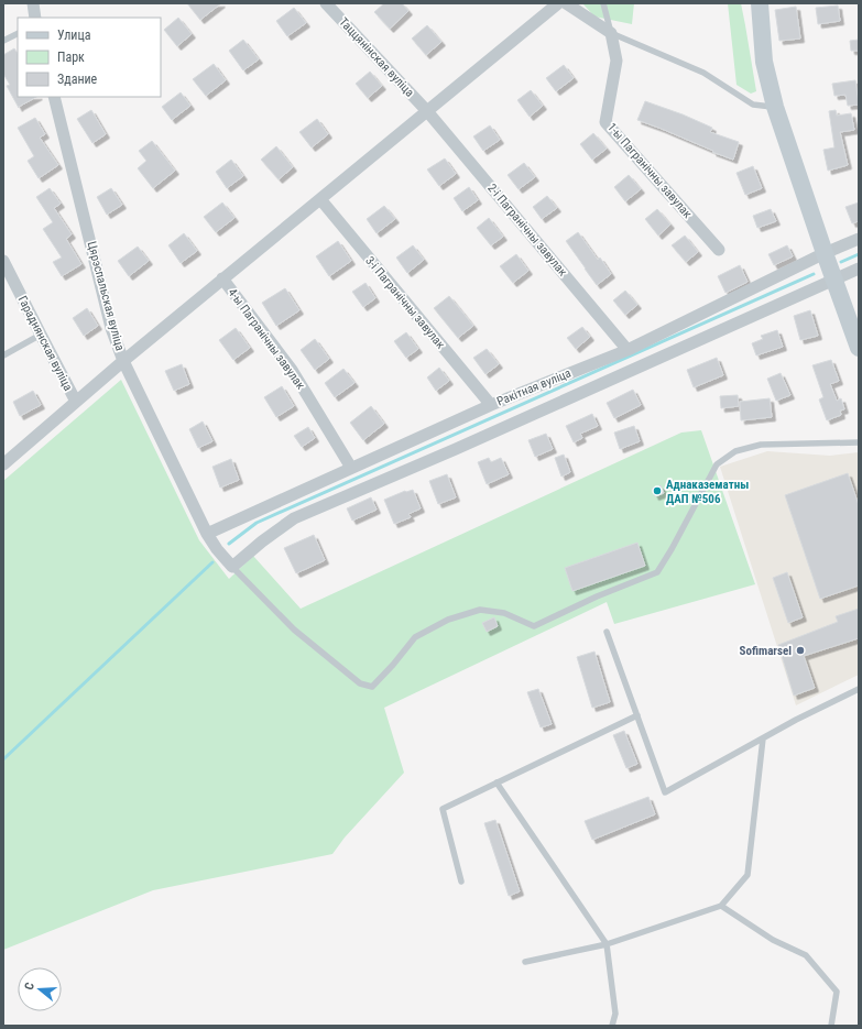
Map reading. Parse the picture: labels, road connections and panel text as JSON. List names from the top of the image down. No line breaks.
{"streets":{"street":["Таццянінская вуліца","1-ы Пагранічны завулак","2-і Пагранічны завулак","Цярэспальская вуліца","3-і Пагранічны завулак","4-ы Пагранічны завулак","Гараднянская вуліца","Ракітная вуліца"]},"crossings":[["Таццянінская вуліца","2-і Пагранічны завулак"],["2-і Пагранічны завулак","Ракітная вуліца"],["Цярэспальская вуліца","Ракітная вуліца"],["3-і Пагранічны завулак","Ракітная вуліца"],["4-ы Пагранічны завулак","Ракітная вуліца"]],"places":["Аднаказематны ДАП №506","Sofimarsel"],"legend":["Улица","Парк","Здание"],"north":"left"}
